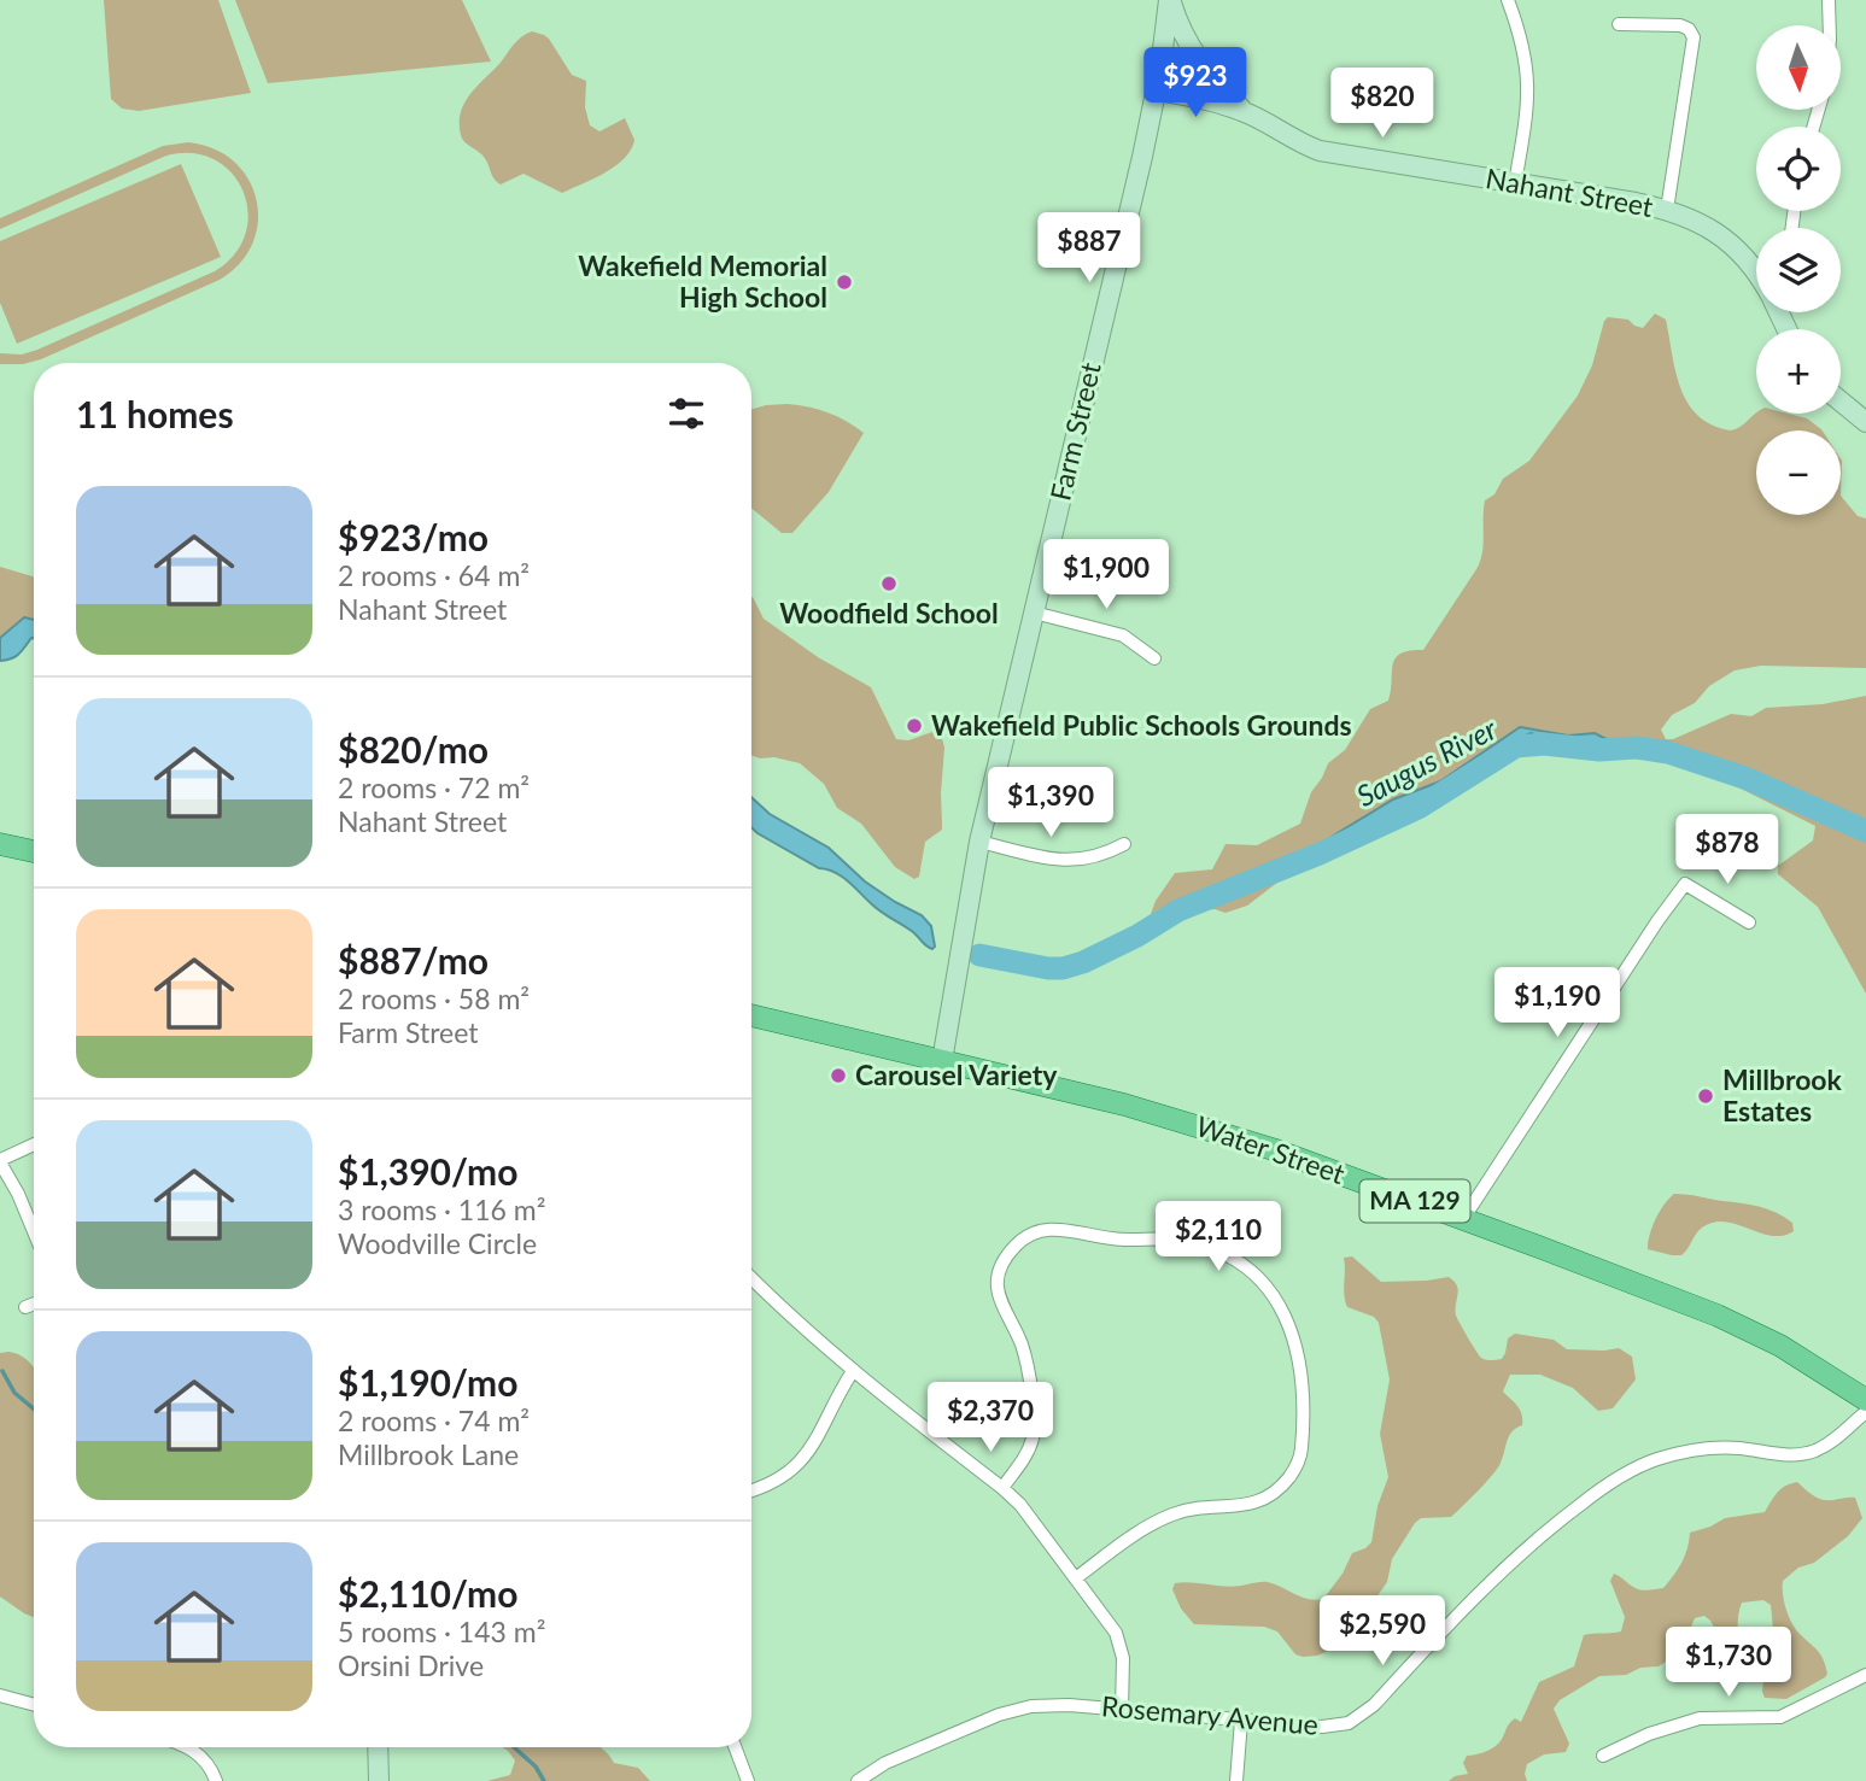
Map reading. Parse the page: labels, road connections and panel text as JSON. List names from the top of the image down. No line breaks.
{"streets":{"main road":["Nahant Street","Farm Street","Water Street","MA 129"],"street":["Rosemary Avenue"]},"crossings":[["Nahant Street","Farm Street"],["Farm Street","Water Street"]],"water":["Saugus River"],"places":["Wakefield Memorial High School","Woodfield School","Wakefield Public Schools Grounds","Carousel Variety","Millbrook Estates"],"north":"bottom","page":{"map_buttons":["+","−"],"price":["$923","$820","$887","$1,900","$1,390","$878","$1,190","$2,110","$2,370","$2,590","$1,730"],"heading":"11 homes","list":[{"name":"$923/mo","note":"2 rooms · 64 m² · Nahant Street"},{"name":"$820/mo","note":"2 rooms · 72 m² · Nahant Street"},{"name":"$887/mo","note":"2 rooms · 58 m² · Farm Street"},{"name":"$1,390/mo","note":"3 rooms · 116 m² · Woodville Circle"},{"name":"$1,190/mo","note":"2 rooms · 74 m² · Millbrook Lane"},{"name":"$2,110/mo","note":"5 rooms · 143 m² · Orsini Drive"}]}}
